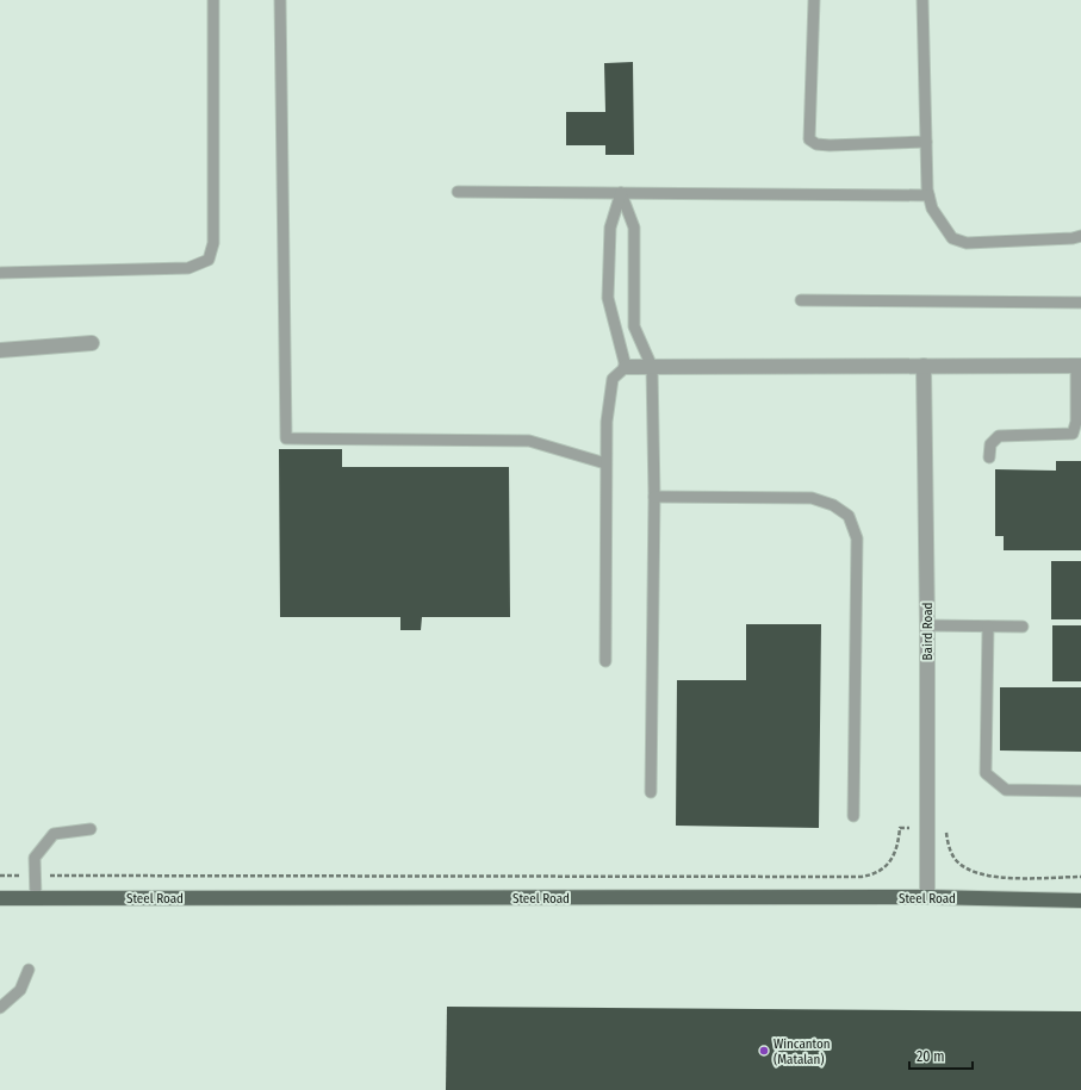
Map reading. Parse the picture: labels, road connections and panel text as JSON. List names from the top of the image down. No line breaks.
{"streets":{"main road":["Steel Road"],"street":["Baird Road"]},"crossings":[["Baird Road","Steel Road"]],"places":["Wincanton (Matalan)"],"scale_bar":"20 m"}
